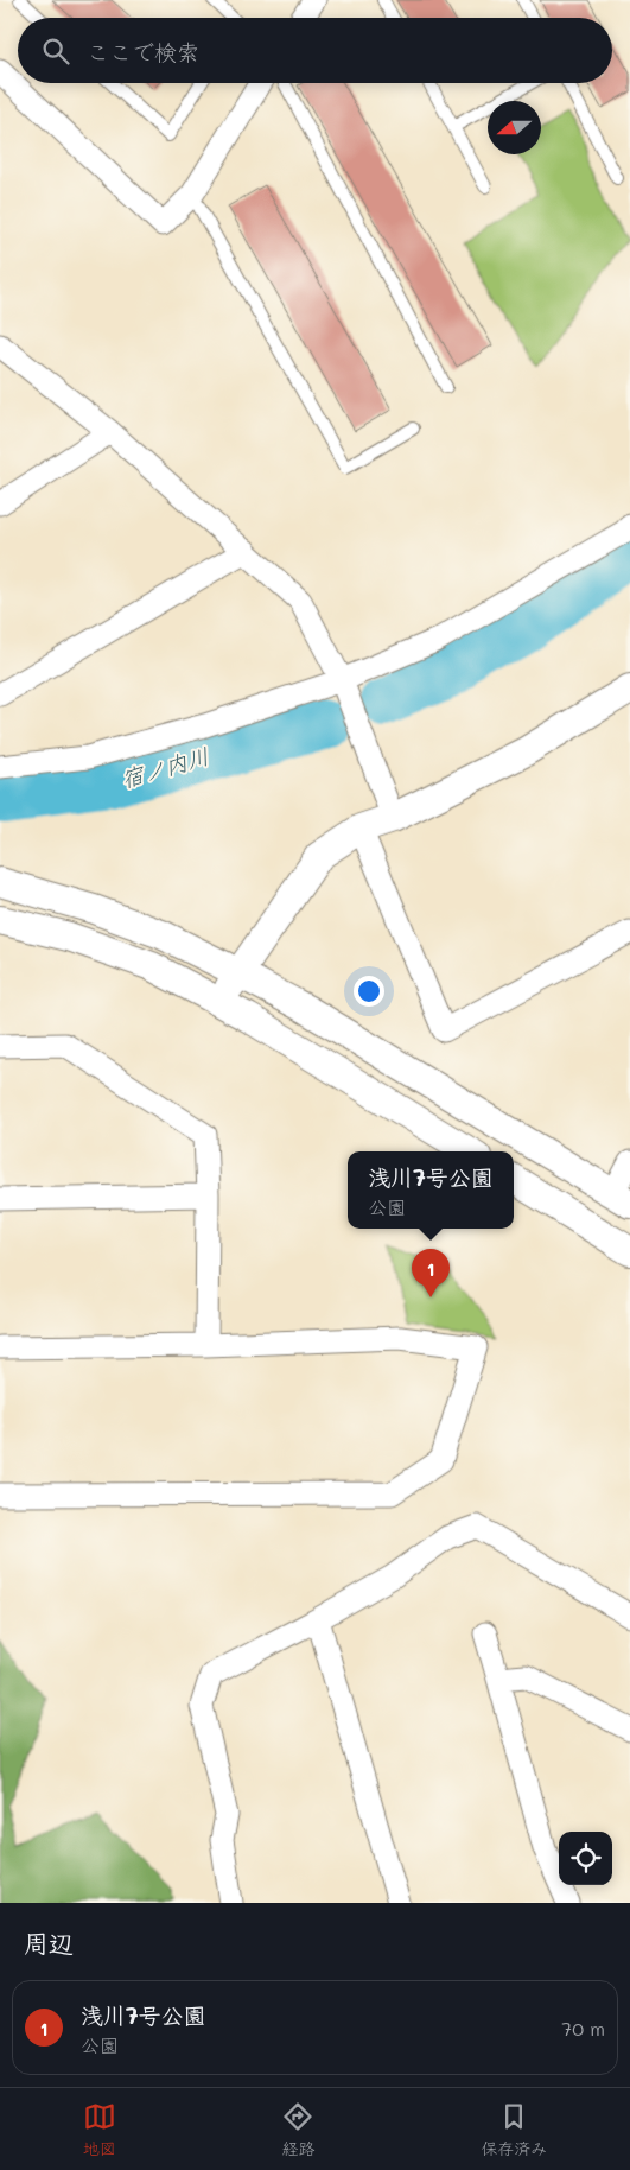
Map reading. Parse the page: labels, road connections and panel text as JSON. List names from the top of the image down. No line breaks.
{"water":["宿ノ内川"],"north":"left","page":{"search":"ここで検索","popup":["浅川7号公園","公園"],"pins":"1","heading":"周辺","list":[{"mark":"1","name":"浅川7号公園","note":"公園","value":"70 m"}],"nav":["地図","経路","保存済み"]}}
